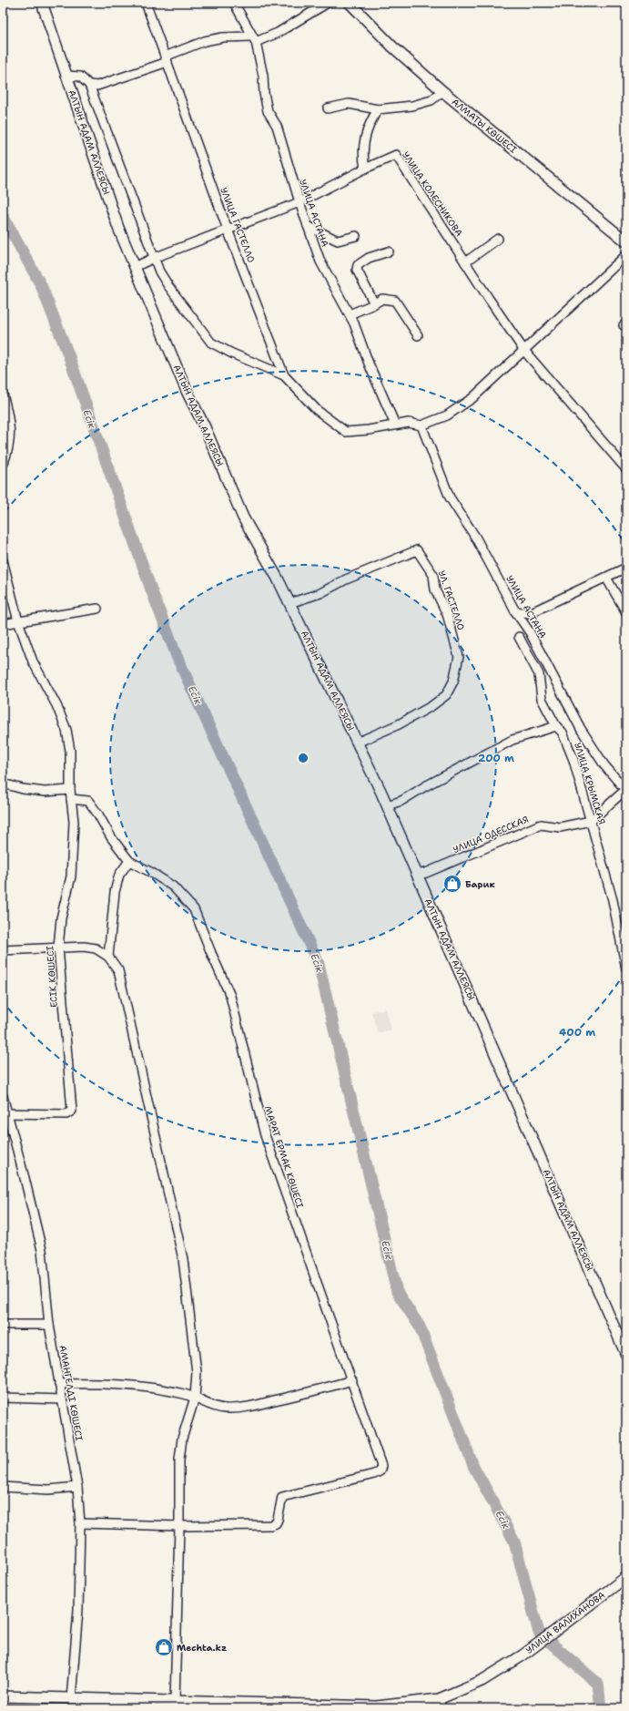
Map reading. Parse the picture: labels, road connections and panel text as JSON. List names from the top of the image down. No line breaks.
{"streets":{"main road":["АЛМАТЫ КӨШЕСІ","АЛТЫН АДАМ АЛЛЕЯСЫ","УЛИЦА ВАЛИХАНОВА"],"street":["УЛИЦА КОЛЕСНИКОВА","УЛИЦА АСТАНА","УЛИЦА ГАСТЕЛЛО","УЛ. ГАСТЕЛЛО","УЛИЦА КРЫМСКАЯ","УЛИЦА ОДЕССКАЯ","ЕСІК КӨШЕСІ","МАРАТ ЕРМАК КӨШЕСІ","АМАНГЕЛДІ КӨШЕСІ"]},"crossings":[["АЛТЫН АДАМ АЛЛЕЯСЫ","УЛИЦА КОЛЕСНИКОВА"],["АЛТЫН АДАМ АЛЛЕЯСЫ","УЛ. ГАСТЕЛЛО"],["АЛТЫН АДАМ АЛЛЕЯСЫ","УЛИЦА ОДЕССКАЯ"],["УЛИЦА КОЛЕСНИКОВА","УЛИЦА АСТАНА"],["УЛИЦА КОЛЕСНИКОВА","УЛИЦА ГАСТЕЛЛО"],["УЛИЦА АСТАНА","УЛИЦА ГАСТЕЛЛО"],["УЛИЦА КРЫМСКАЯ","УЛИЦА ОДЕССКАЯ"],["ЕСІК КӨШЕСІ","АМАНГЕЛДІ КӨШЕСІ"],["АМАНГЕЛДІ КӨШЕСІ","УЛИЦА ВАЛИХАНОВА"]],"water":["Есік"],"places":{"shop":["Барик","Mechta.kz"]},"rings":["200 m","400 m"]}
